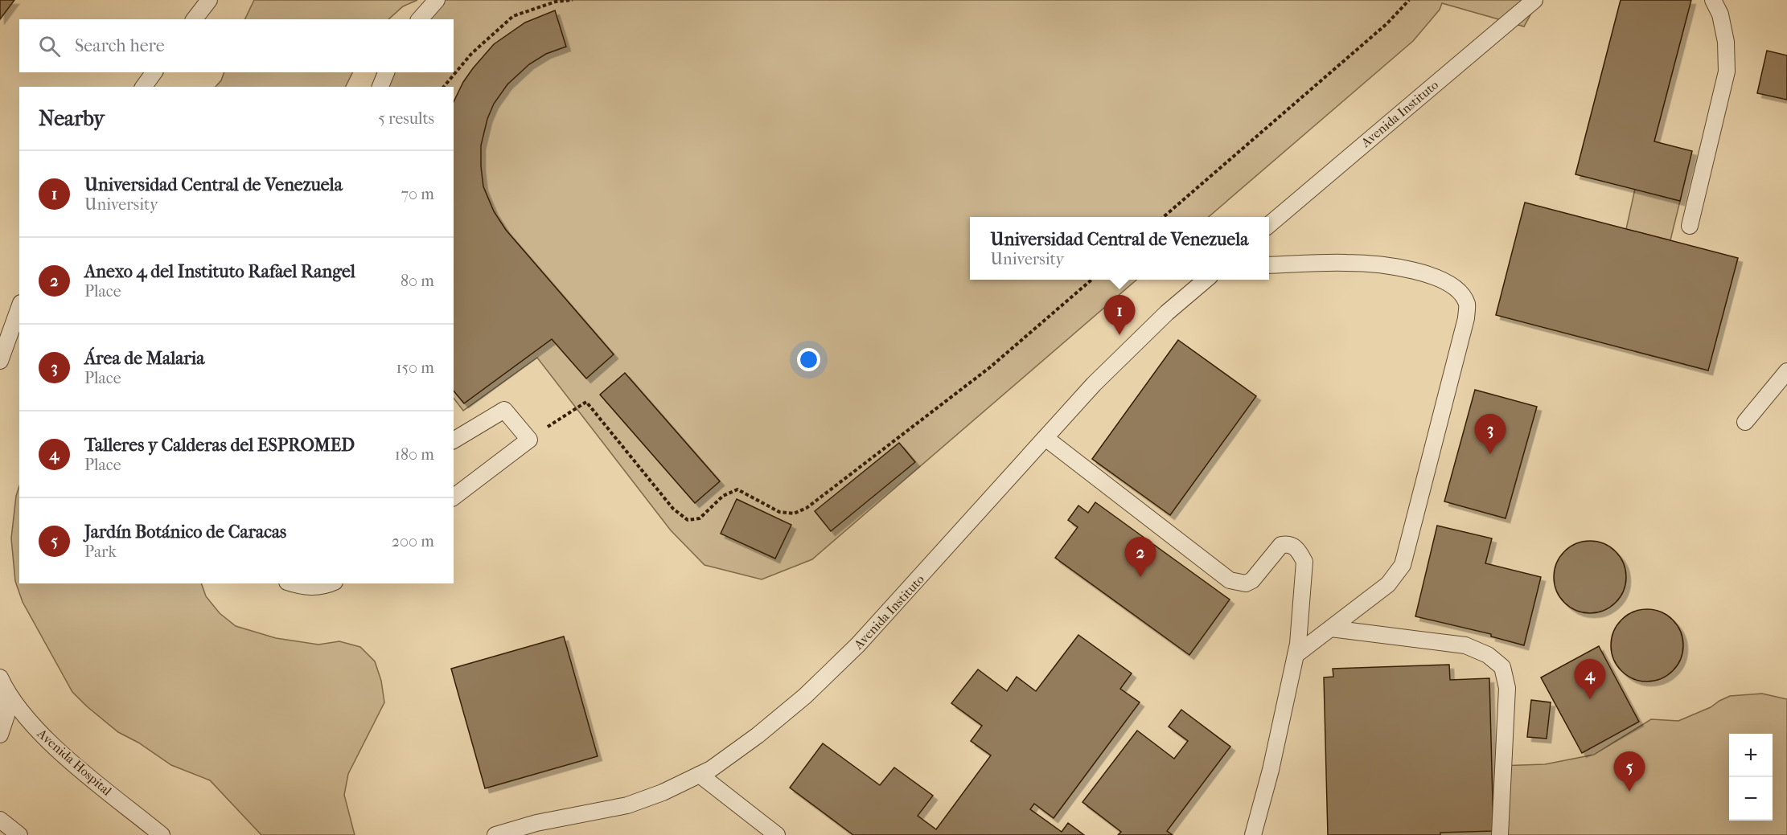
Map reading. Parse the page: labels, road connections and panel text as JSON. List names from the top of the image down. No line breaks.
{"streets":{"lane":["Avenida Instituto","Avenida Hospital"]},"page":{"search":"Search here","heading":["Nearby","5 results"],"list":[{"mark":"1","name":"Universidad Central de Venezuela","note":"University","value":"70 m"},{"mark":"2","name":"Anexo 4 del Instituto Rafael Rangel","note":"Place","value":"80 m"},{"mark":"3","name":"Área de Malaria","note":"Place","value":"150 m"},{"mark":"4","name":"Talleres y Calderas del ESPROMED","note":"Place","value":"180 m"},{"mark":"5","name":"Jardín Botánico de Caracas","note":"Park","value":"200 m"}],"popup":["Universidad Central de Venezuela","University"],"pins":["1","3","2","4","5"],"map_buttons":["+","−"]}}
